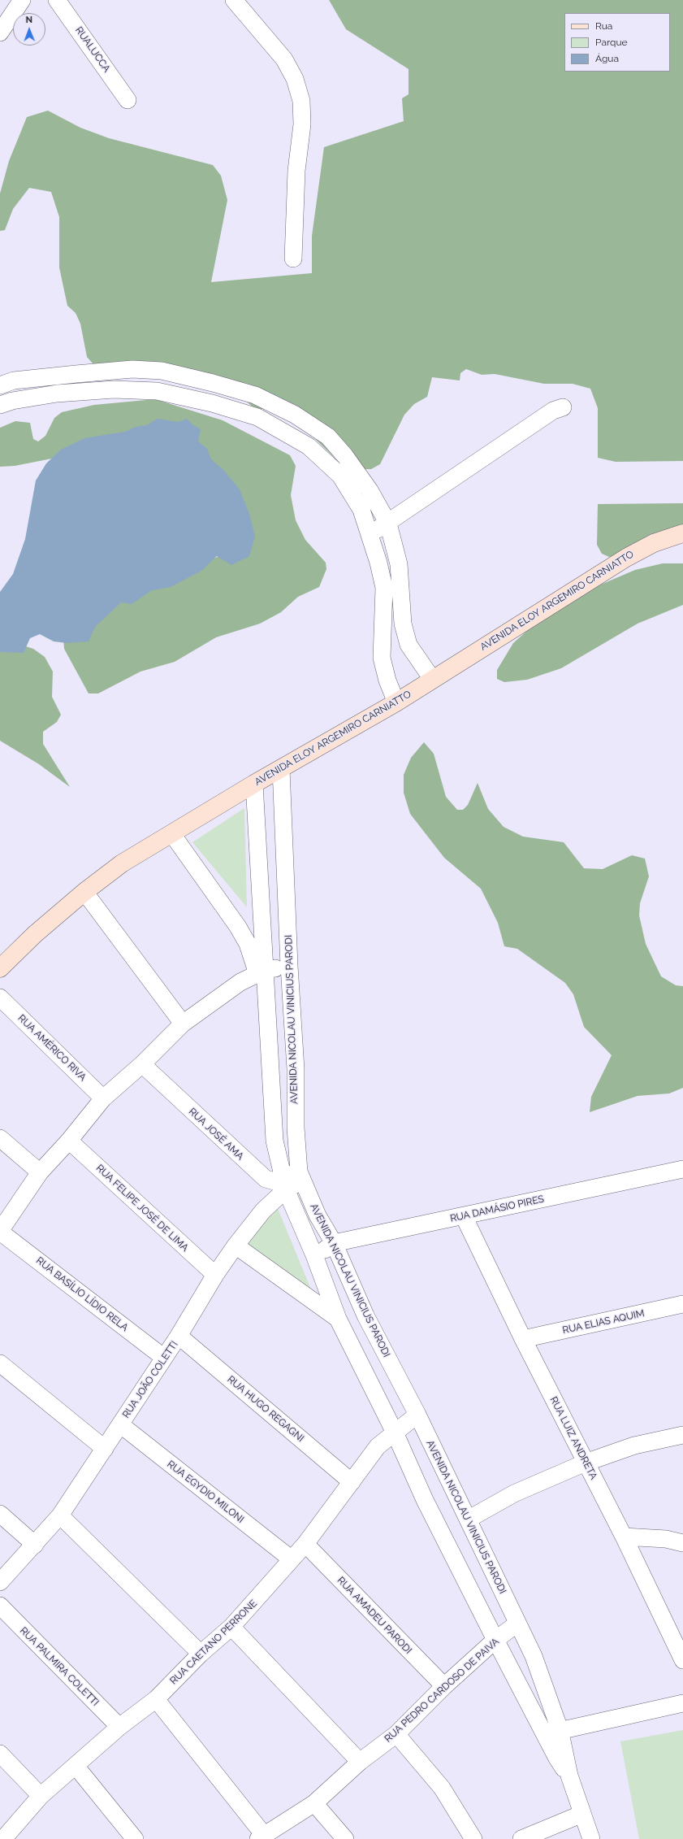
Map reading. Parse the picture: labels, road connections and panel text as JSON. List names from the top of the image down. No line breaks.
{"streets":{"street":["RUALUCCA","AVENIDA ELOY ARGEMIRO CARNIATTO","AVENIDA NICOLAU VINICIUS PARODI","RUA AMÉRICO RIVA","RUA JOSÉ AMA","RUA FELIPE JOSÉ DE LIMA","RUA DAMÁSIO PIRES","RUA BASÍLIO LÍDIO RELA","RUA ELIAS AQUIM","RUA JOÃO COLETTI","RUA HUGO REGAGNI","RUA LUIZ ANDRETA","RUA EGYDIO MILONI","RUA AMADEU PARODI","RUA CAETANO PERRONE","RUA PALMIRA COLETTI","RUA PEDRO CARDOSO DE PAIVA"]},"crossings":[["AVENIDA ELOY ARGEMIRO CARNIATTO","AVENIDA NICOLAU VINICIUS PARODI"],["AVENIDA NICOLAU VINICIUS PARODI","RUA JOSÉ AMA"],["AVENIDA NICOLAU VINICIUS PARODI","RUA DAMÁSIO PIRES"],["AVENIDA NICOLAU VINICIUS PARODI","RUA JOÃO COLETTI"],["AVENIDA NICOLAU VINICIUS PARODI","RUA CAETANO PERRONE"],["AVENIDA NICOLAU VINICIUS PARODI","RUA PEDRO CARDOSO DE PAIVA"],["RUA JOSÉ AMA","RUA JOÃO COLETTI"],["RUA FELIPE JOSÉ DE LIMA","RUA JOÃO COLETTI"],["RUA DAMÁSIO PIRES","RUA LUIZ ANDRETA"],["RUA BASÍLIO LÍDIO RELA","RUA JOÃO COLETTI"],["RUA ELIAS AQUIM","RUA LUIZ ANDRETA"],["RUA JOÃO COLETTI","RUA HUGO REGAGNI"],["RUA JOÃO COLETTI","RUA EGYDIO MILONI"],["RUA HUGO REGAGNI","RUA CAETANO PERRONE"],["RUA EGYDIO MILONI","RUA CAETANO PERRONE"],["RUA AMADEU PARODI","RUA CAETANO PERRONE"],["RUA AMADEU PARODI","RUA PEDRO CARDOSO DE PAIVA"],["RUA CAETANO PERRONE","RUA PALMIRA COLETTI"]],"legend":["Rua","Parque","Água"],"north":"top"}
